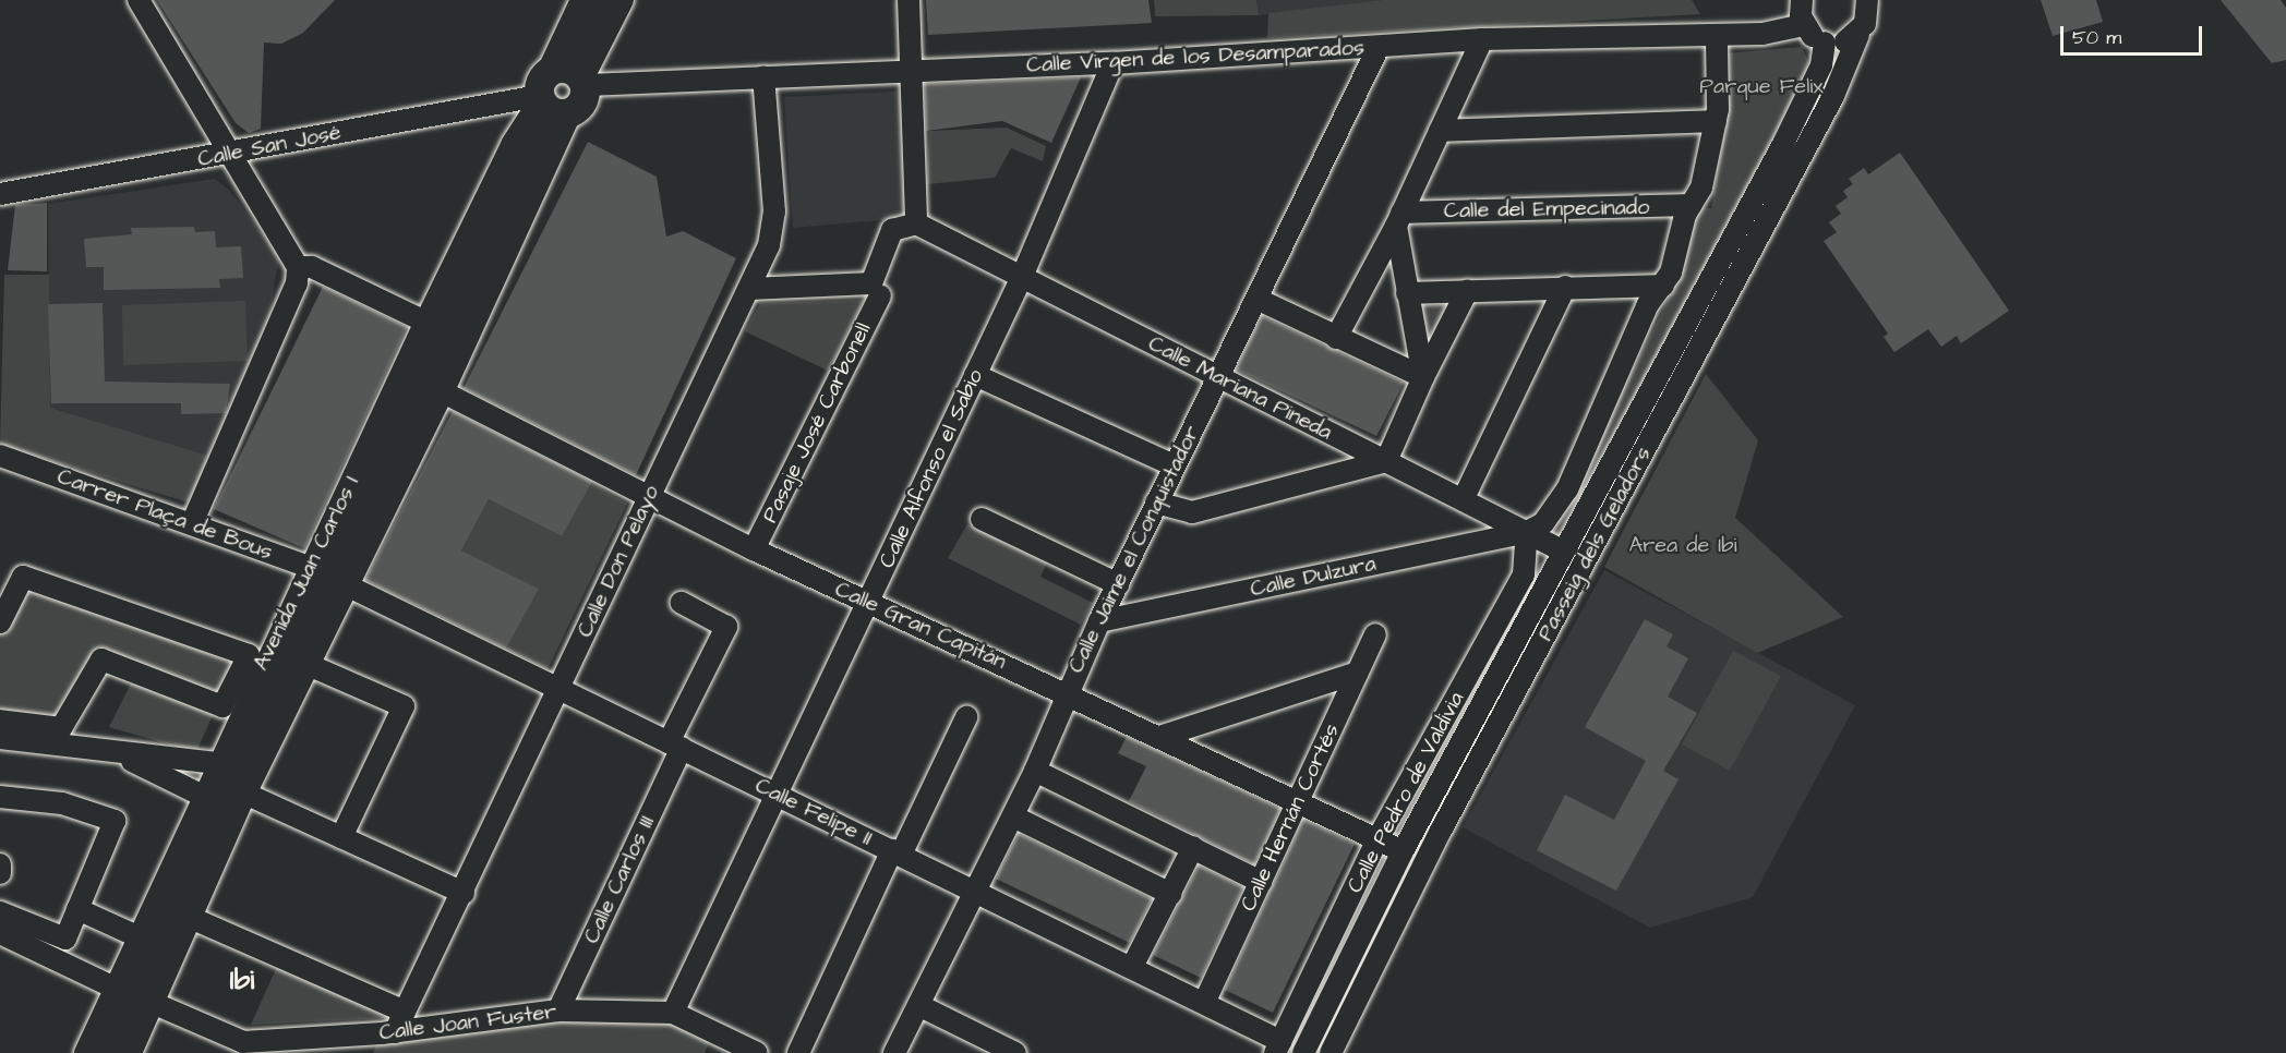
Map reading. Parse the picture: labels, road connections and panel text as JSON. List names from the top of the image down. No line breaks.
{"streets":{"main road":["Avenida Juan Carlos I"],"street":["Calle Virgen de los Desamparados","Calle San José","Calle del Empecinado","Calle Mariana Pineda","Pasaje José Carbonell","Calle Alfonso el Sabio","Carrer Plaça de Bous","Passeig dels Geladors","Calle Jaime el Conquistador","Calle Don Pelayo","Calle Dulzura","Calle Gran Capitán","Calle Pedro de Valdivia","Calle Felipe II","Calle Hernán Cortés","Calle Carlos III","Calle Joan Fuster"]},"crossings":[["Calle Virgen de los Desamparados","Calle San José"],["Calle Virgen de los Desamparados","Calle Alfonso el Sabio"],["Calle Virgen de los Desamparados","Calle Jaime el Conquistador"],["Calle Virgen de los Desamparados","Calle Don Pelayo"],["Calle Virgen de los Desamparados","Avenida Juan Carlos I"],["Calle San José","Avenida Juan Carlos I"],["Calle Mariana Pineda","Calle Alfonso el Sabio"],["Calle Mariana Pineda","Calle Jaime el Conquistador"],["Calle Mariana Pineda","Calle Dulzura"],["Calle Mariana Pineda","Calle Pedro de Valdivia"],["Pasaje José Carbonell","Calle Don Pelayo"],["Pasaje José Carbonell","Calle Gran Capitán"],["Calle Alfonso el Sabio","Calle Gran Capitán"],["Calle Alfonso el Sabio","Calle Felipe II"],["Calle Alfonso el Sabio","Calle Joan Fuster"],["Carrer Plaça de Bous","Avenida Juan Carlos I"],["Carrer Plaça de Bous","Calle Felipe II"],["Calle Jaime el Conquistador","Calle Dulzura"],["Calle Jaime el Conquistador","Calle Gran Capitán"],["Calle Jaime el Conquistador","Calle Felipe II"],["Calle Don Pelayo","Calle Gran Capitán"],["Calle Don Pelayo","Calle Felipe II"],["Calle Don Pelayo","Calle Joan Fuster"],["Avenida Juan Carlos I","Calle Gran Capitán"],["Avenida Juan Carlos I","Calle Felipe II"],["Avenida Juan Carlos I","Calle Joan Fuster"],["Calle Dulzura","Calle Pedro de Valdivia"],["Calle Gran Capitán","Calle Pedro de Valdivia"],["Calle Gran Capitán","Calle Hernán Cortés"],["Calle Pedro de Valdivia","Calle Felipe II"],["Calle Felipe II","Calle Hernán Cortés"],["Calle Felipe II","Calle Carlos III"],["Calle Carlos III","Calle Joan Fuster"]],"districts":["Ibi"],"parks":["Parque Felix","Area de Ibi"],"scale_bar":"50 m"}
